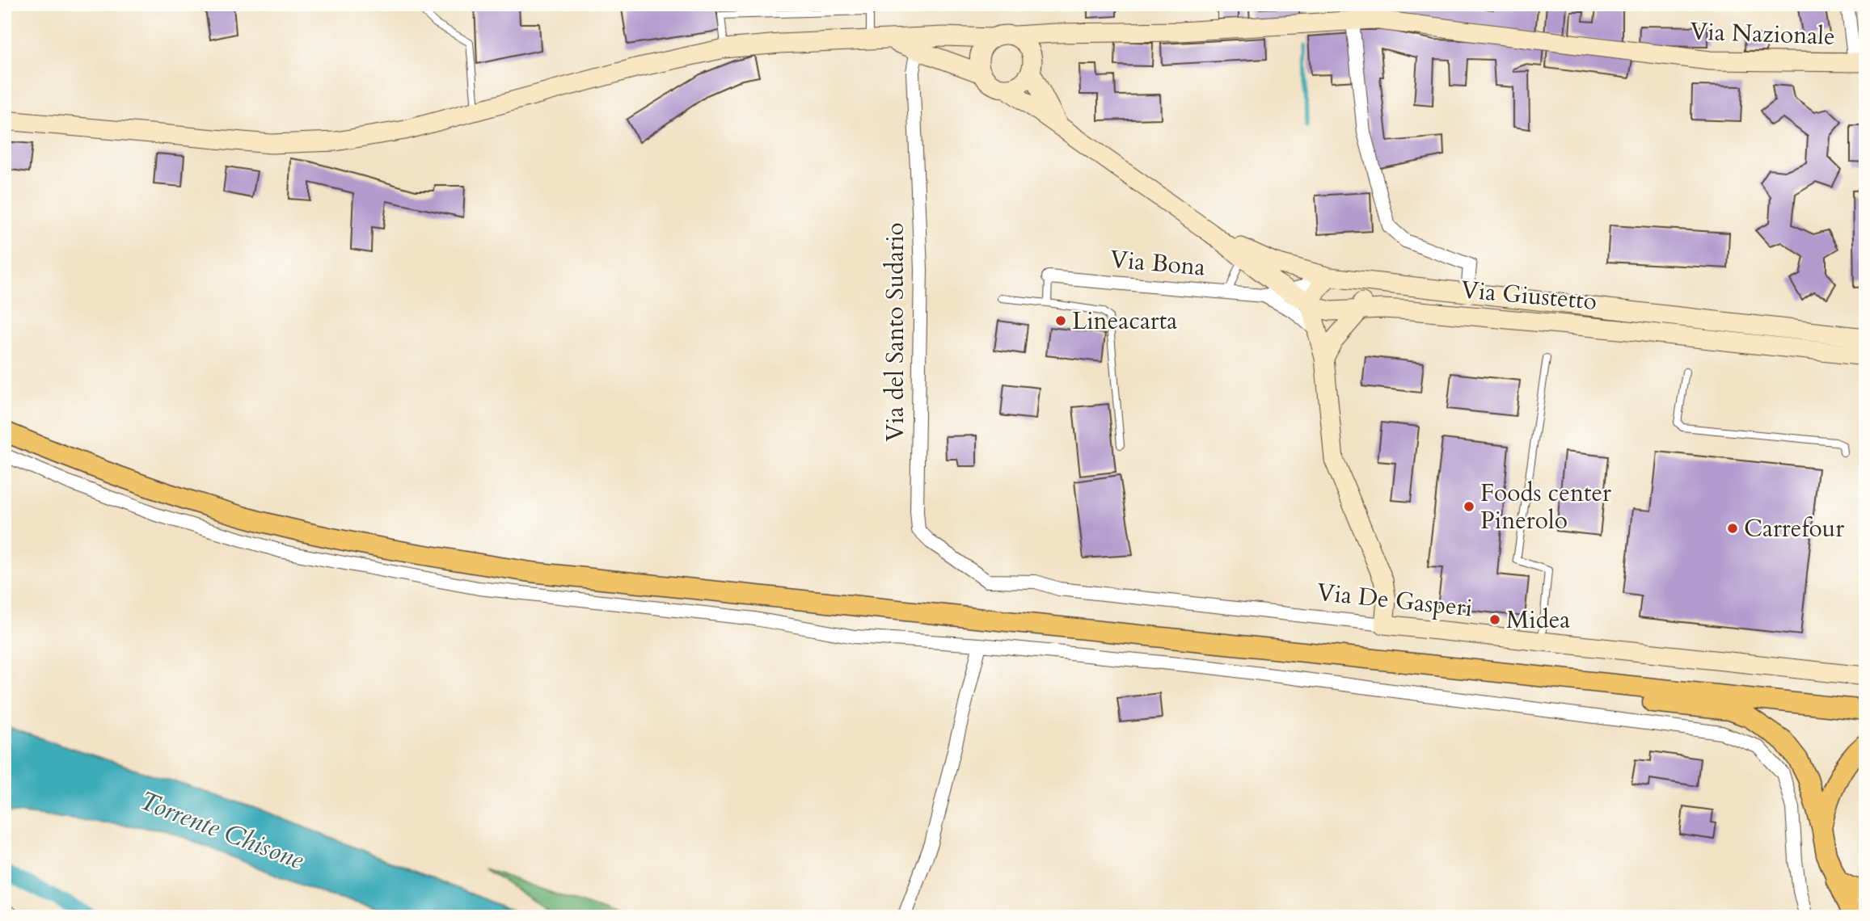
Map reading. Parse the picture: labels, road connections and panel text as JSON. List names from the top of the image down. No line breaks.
{"streets":{"main road":["Via Nazionale","Via Giustetto","Via De Gasperi"],"street":["Via Bona","Via del Santo Sudario"]},"crossings":[["Via Nazionale","Via Giustetto"],["Via del Santo Sudario","Via De Gasperi"]],"water":["Torrente Chisone"],"places":["Lineacarta","Foods center Pinerolo","Carrefour","Midea"]}
